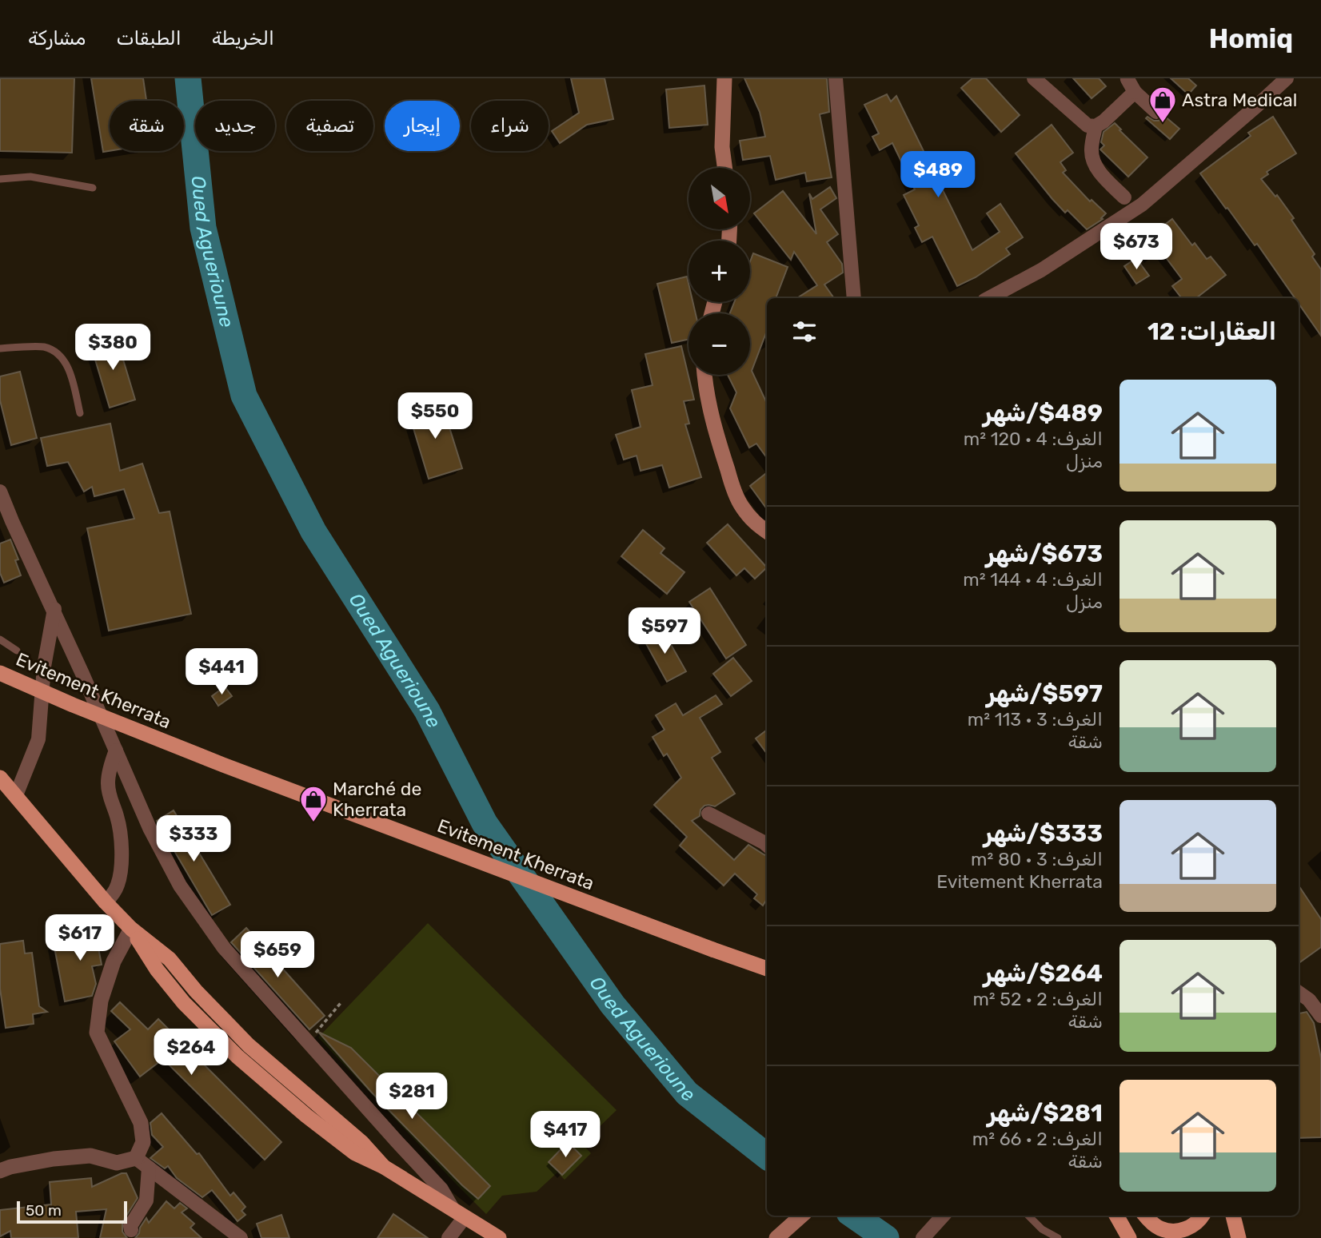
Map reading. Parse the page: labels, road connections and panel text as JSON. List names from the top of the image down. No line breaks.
{"streets":{"main road":["Evitement Kherrata"]},"water":["Oued Aguerioune"],"places":{"shop":["Astra Medical","Marché de Kherrata"]},"scale_bar":"50 m","north":"bottom right","page":{"header":"Homiq","nav":["الخريطة","الطبقات","مشاركة"],"chip":["شراء","إيجار","تصفية","جديد","شقة"],"price":["$489","$673","$380","$550","$597","$441","$333","$617","$659","$264","$281","$417"],"map_buttons":["+","−"],"heading":"العقارات: 12","list":[{"name":"$489/شهر","note":"الغرف: 4 · 120 m² · منزل"},{"name":"$673/شهر","note":"الغرف: 4 · 144 m² · منزل"},{"name":"$597/شهر","note":"الغرف: 3 · 113 m² · شقة"},{"name":"$333/شهر","note":"الغرف: 3 · 80 m² · Evitement Kherrata"},{"name":"$264/شهر","note":"الغرف: 2 · 52 m² · شقة"},{"name":"$281/شهر","note":"الغرف: 2 · 66 m² · شقة"}],"scale":"50 m"}}
